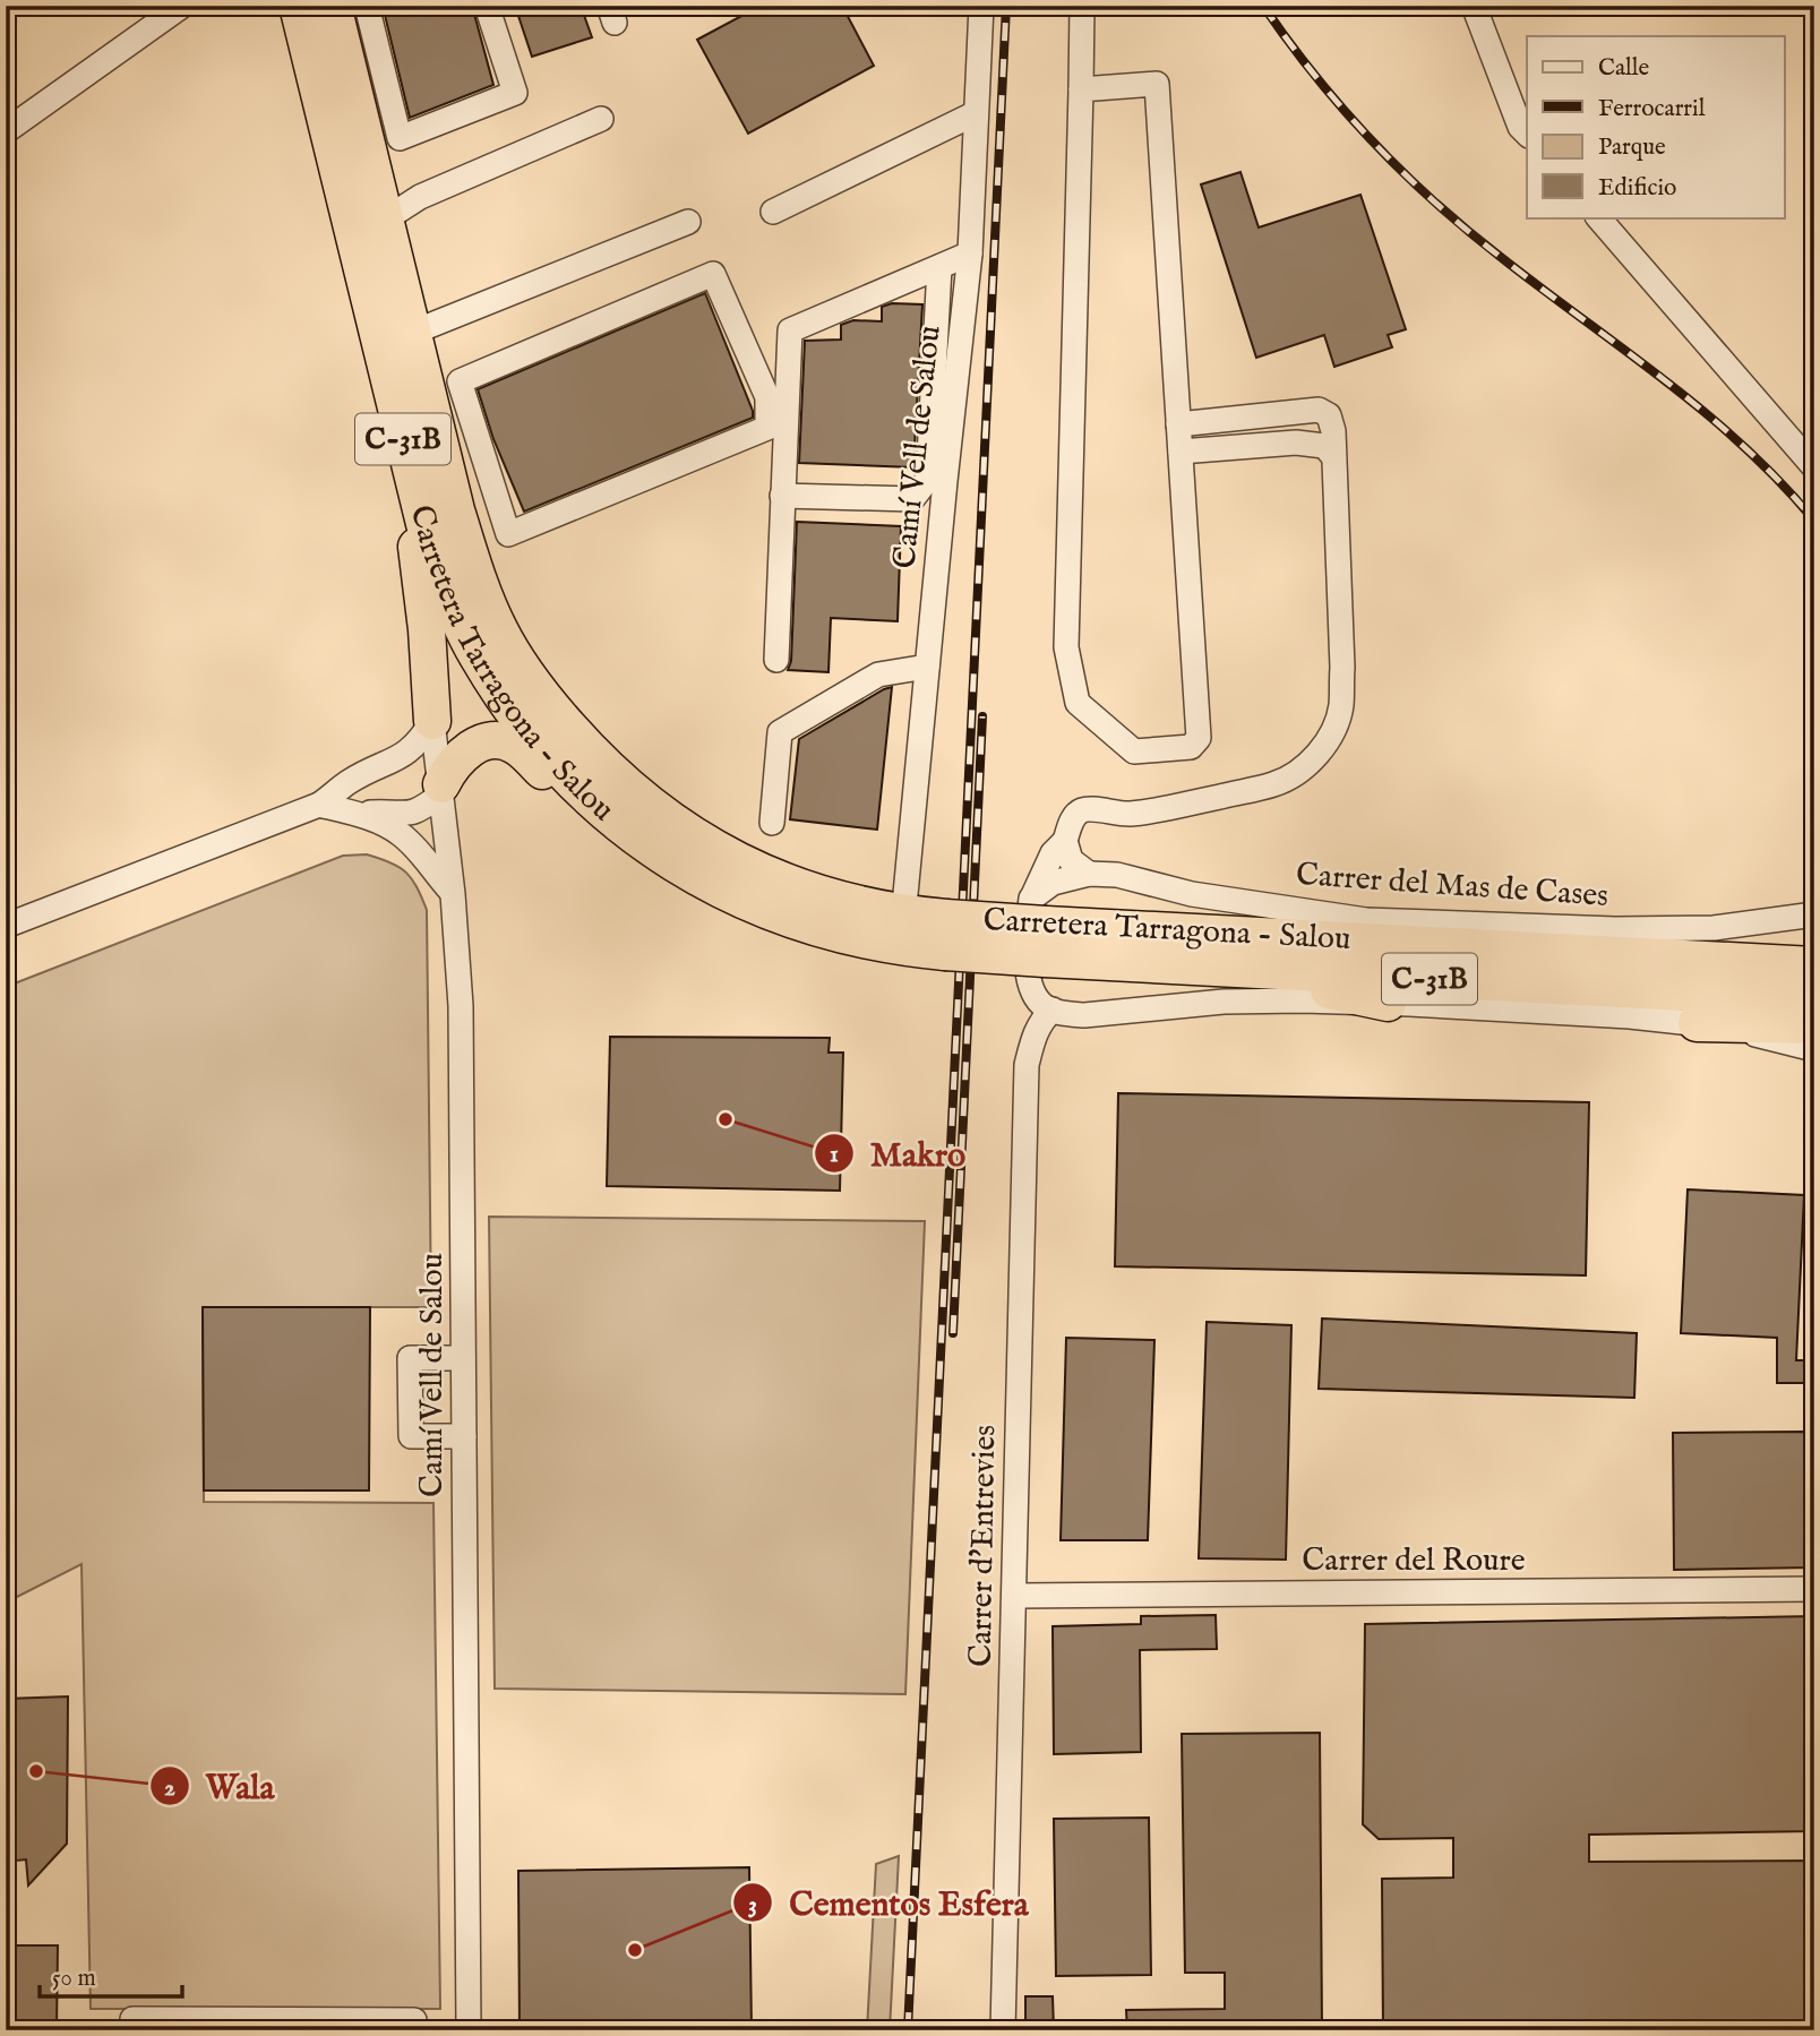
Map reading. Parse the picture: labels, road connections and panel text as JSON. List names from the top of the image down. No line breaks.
{"streets":{"highway":["C-31B","Carretera Tarragona - Salou"],"street":["Camí Vell de Salou","Carrer del Mas de Cases","Carrer d'Entrevies","Carrer del Roure"]},"crossings":[["C-31B","Carrer d'Entrevies"],["Camí Vell de Salou","Carretera Tarragona - Salou"],["Carretera Tarragona - Salou","Carrer del Mas de Cases"],["Carretera Tarragona - Salou","Carrer d'Entrevies"],["Carrer del Mas de Cases","Carrer d'Entrevies"],["Carrer d'Entrevies","Carrer del Roure"]],"places":["Makro","Wala","Cementos Esfera"],"legend":["Calle","Ferrocarril","Parque","Edificio"],"scale_bar":"50 m"}
